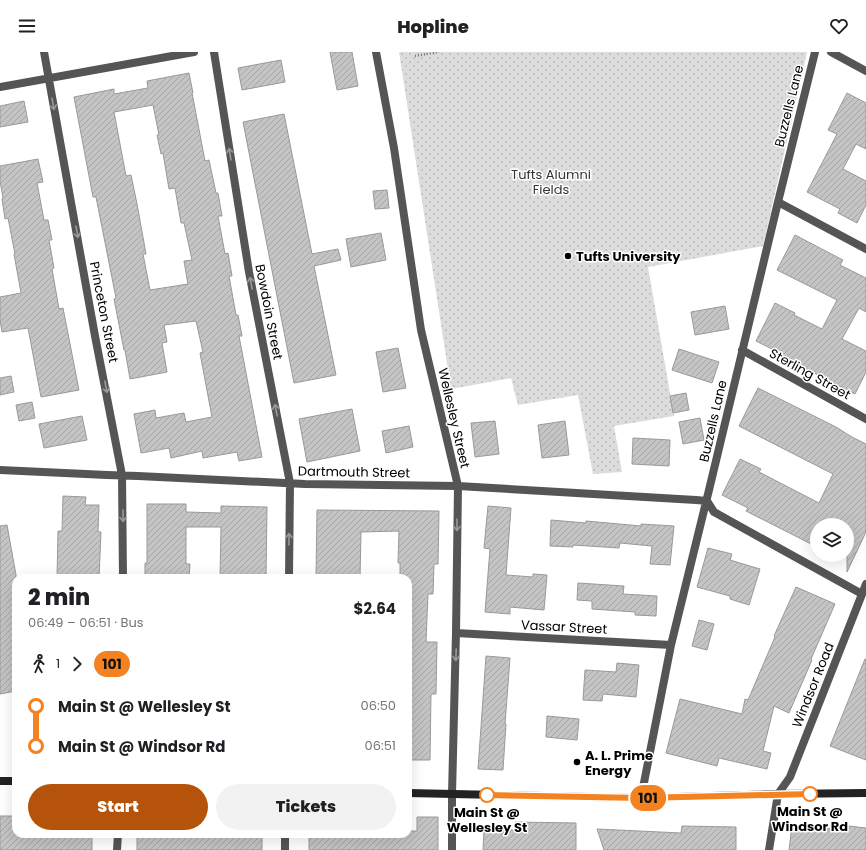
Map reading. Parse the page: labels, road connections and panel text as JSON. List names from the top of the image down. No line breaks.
{"streets":{"street":["Buzzells Lane","Princeton Street","Bowdoin Street","Sterling Street","Wellesley Street","Dartmouth Street","Vassar Street","Windsor Road"]},"crossings":[["Buzzells Lane","Sterling Street"],["Buzzells Lane","Dartmouth Street"],["Buzzells Lane","Vassar Street"],["Princeton Street","Dartmouth Street"],["Bowdoin Street","Dartmouth Street"],["Wellesley Street","Dartmouth Street"],["Wellesley Street","Vassar Street"]],"one_way":["Princeton Street","Bowdoin Street","Wellesley Street"],"parks":["Tufts Alumni Fields"],"places":["Tufts University","A. L. Prime Energy","Main St @ Windsor Rd","Main St @ Wellesley St"],"lines":["bus line 101"],"page":{"header":"Hopline","on_map":"101","heading":["2 min","06:49 – 06:51 · Bus","$2.64"],"legs":["1","101"],"list":[{"name":"Main St @ Wellesley St","value":"06:50"},{"name":"Main St @ Windsor Rd","value":"06:51"}],"buttons":["Start","Tickets"]}}
